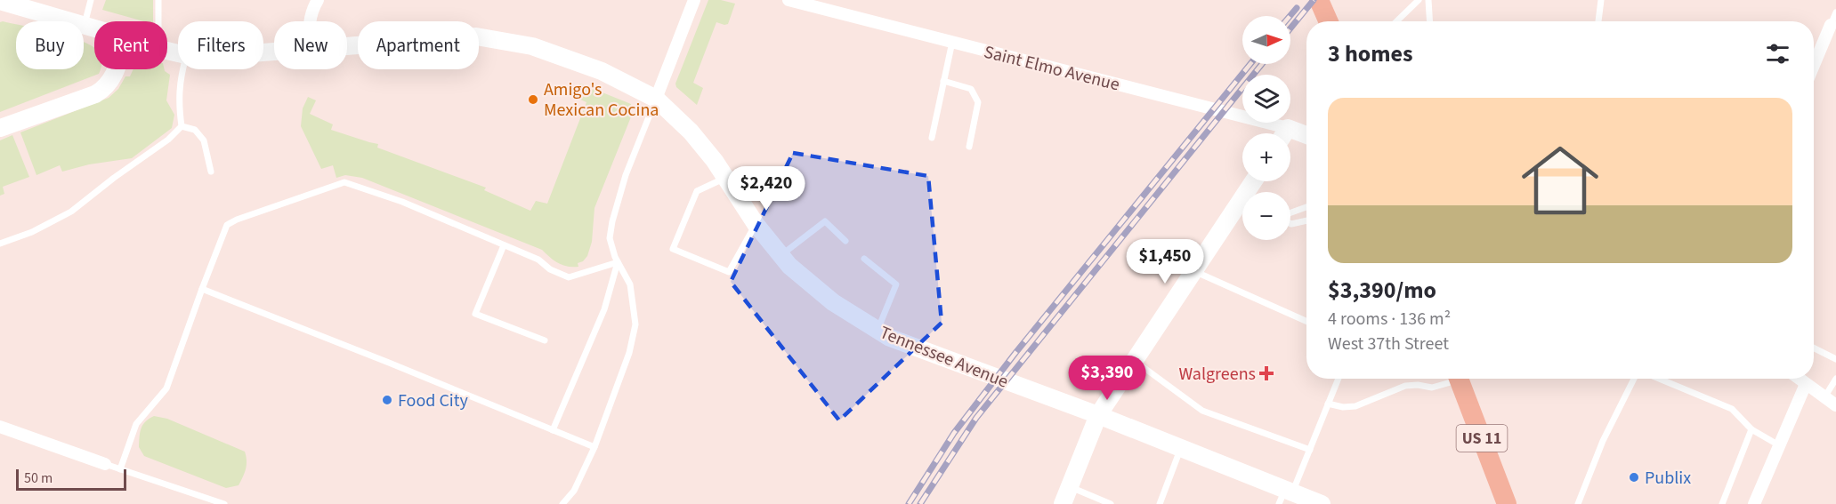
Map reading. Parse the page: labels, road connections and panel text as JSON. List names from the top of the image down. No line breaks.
{"streets":{"main road":["Saint Elmo Avenue","Tennessee Avenue","US 11"]},"places":{"other":["Amigo's Mexican Cocina","Food City","Publix"],"health":["Walgreens"]},"scale_bar":"50 m","north":"right","page":{"map_buttons":["+","−"],"chip":["Buy","Rent","Filters","New","Apartment"],"heading":"3 homes","list":[{"name":"$3,390/mo","note":"4 rooms · 136 m² · West 37th Street"}],"price":["$2,420","$1,450","$3,390"],"scale":"50 m"}}
